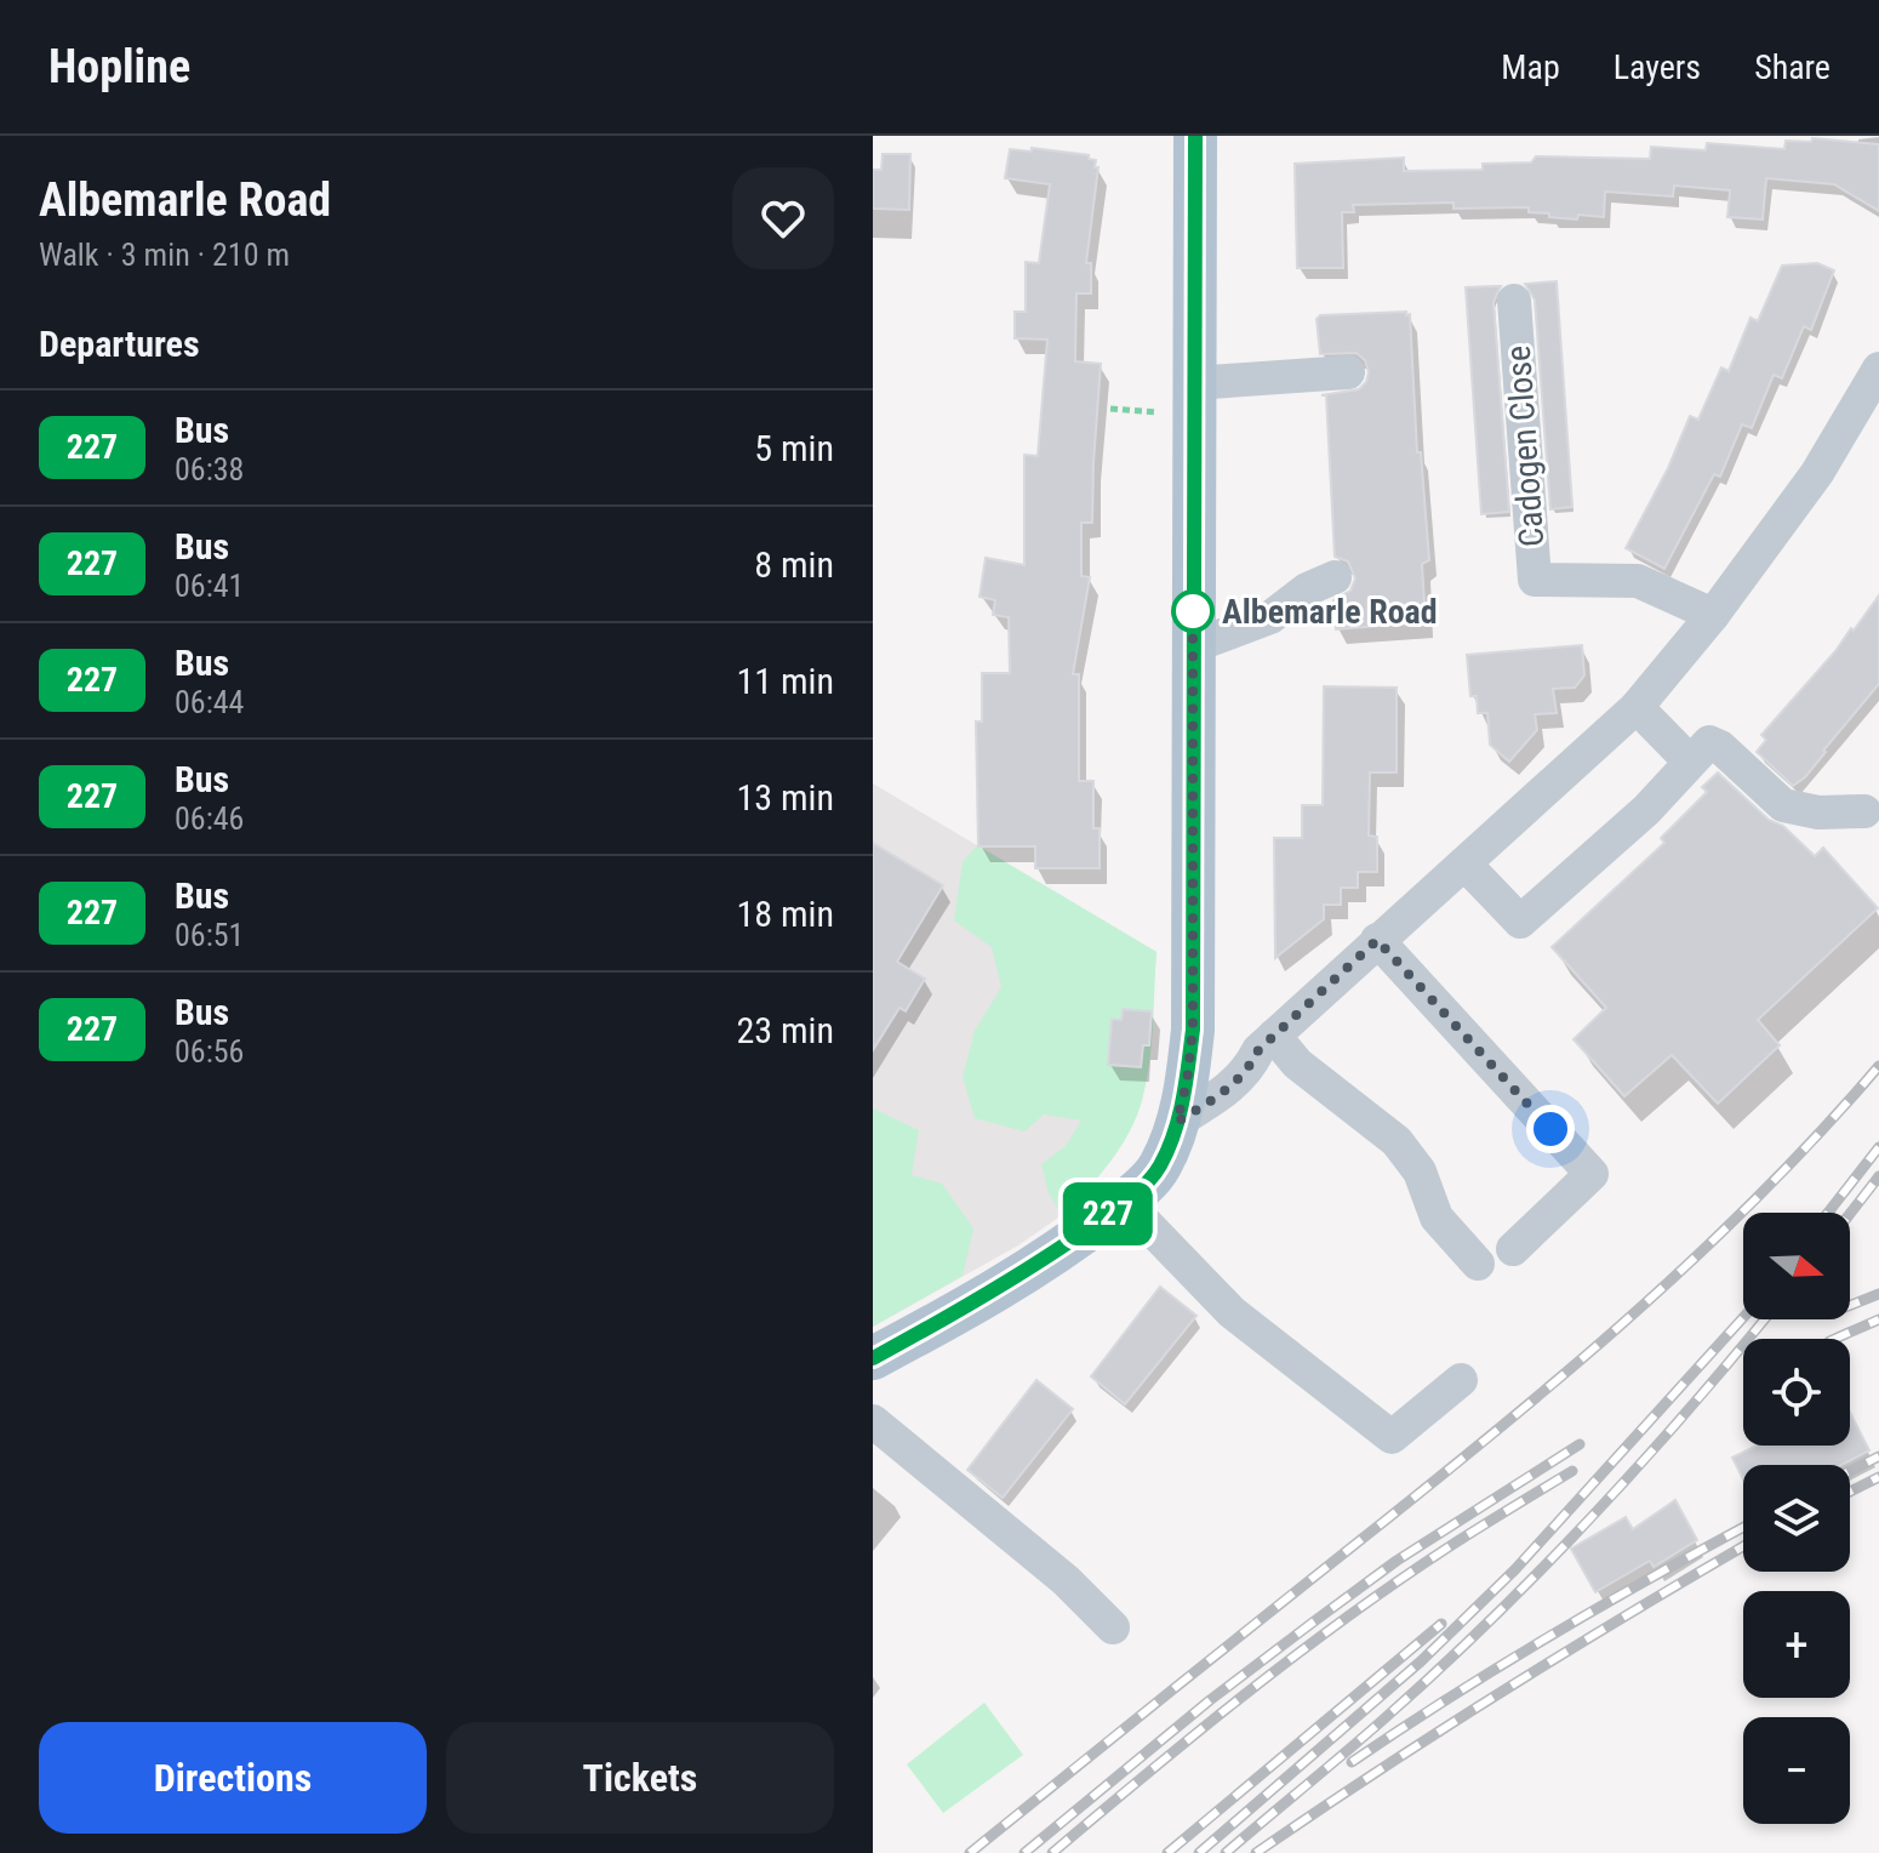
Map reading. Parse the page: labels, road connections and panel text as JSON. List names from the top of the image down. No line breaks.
{"streets":{"street":["Cadogen Close"]},"places":["Albemarle Road"],"lines":["bus line 227"],"north":"right","page":{"header":"Hopline","nav":["Map","Layers","Share"],"heading":[["Albemarle Road","Walk · 3 min · 210 m"],"Departures"],"on_map":"227","list":[{"mark":"227","name":"Bus","note":"06:38","value":"5 min"},{"mark":"227","name":"Bus","note":"06:41","value":"8 min"},{"mark":"227","name":"Bus","note":"06:44","value":"11 min"},{"mark":"227","name":"Bus","note":"06:46","value":"13 min"},{"mark":"227","name":"Bus","note":"06:51","value":"18 min"},{"mark":"227","name":"Bus","note":"06:56","value":"23 min"}],"map_buttons":["+","−"],"buttons":["Directions","Tickets"]}}
